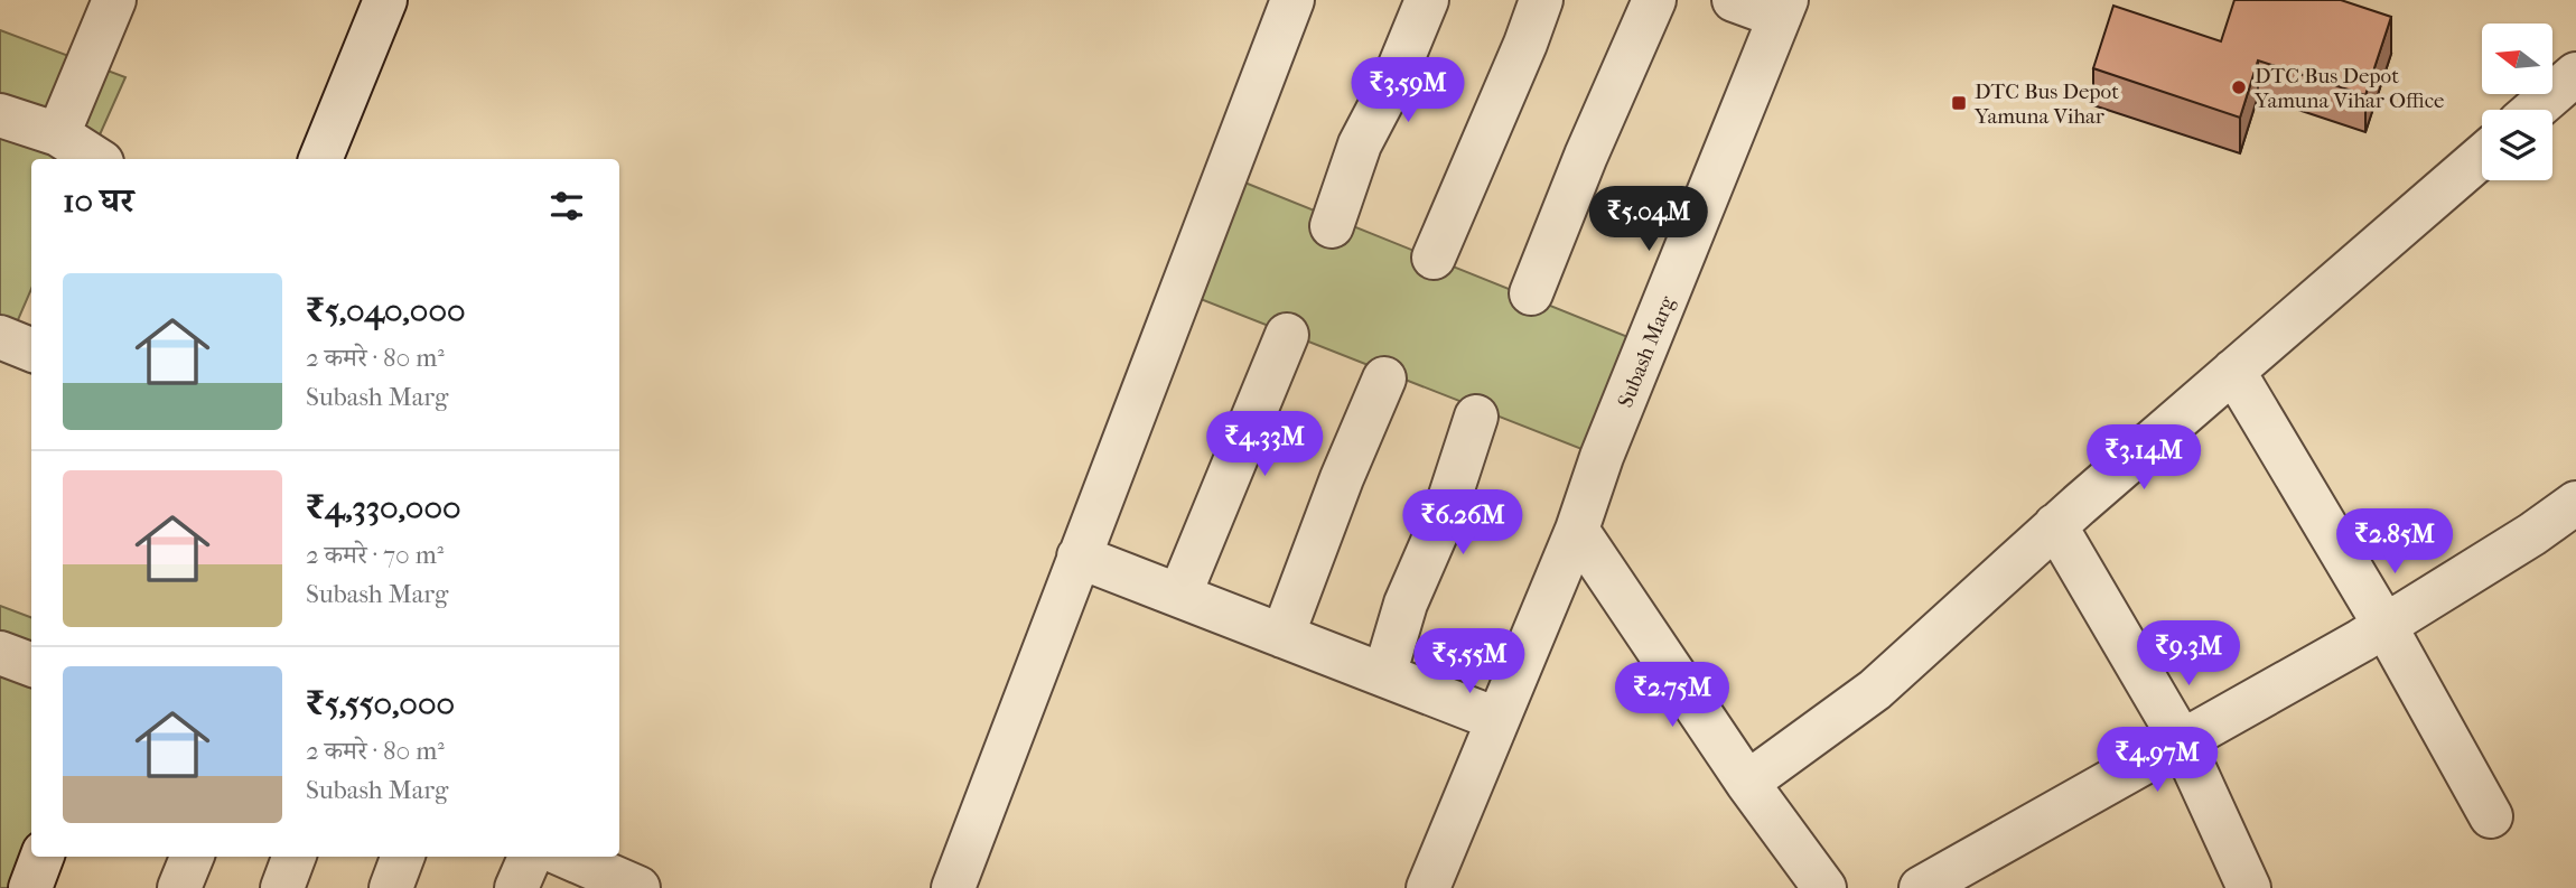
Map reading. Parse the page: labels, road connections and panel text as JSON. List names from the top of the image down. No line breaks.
{"streets":{"street":["Subash Marg"]},"places":{"other":["DTC Bus Depot Yamuna Vihar Office"],"transit":["DTC Bus Depot Yamuna Vihar"]},"north":"left","page":{"price":["₹3.59M","₹5.04M","₹4.33M","₹3.14M","₹6.26M","₹2.85M","₹9.3M","₹5.55M","₹2.75M","₹4.97M"],"heading":"10 घर","list":[{"name":"₹5,040,000","note":"2 कमरे · 80 m² · Subash Marg"},{"name":"₹4,330,000","note":"2 कमरे · 70 m² · Subash Marg"},{"name":"₹5,550,000","note":"2 कमरे · 80 m² · Subash Marg"}]}}
